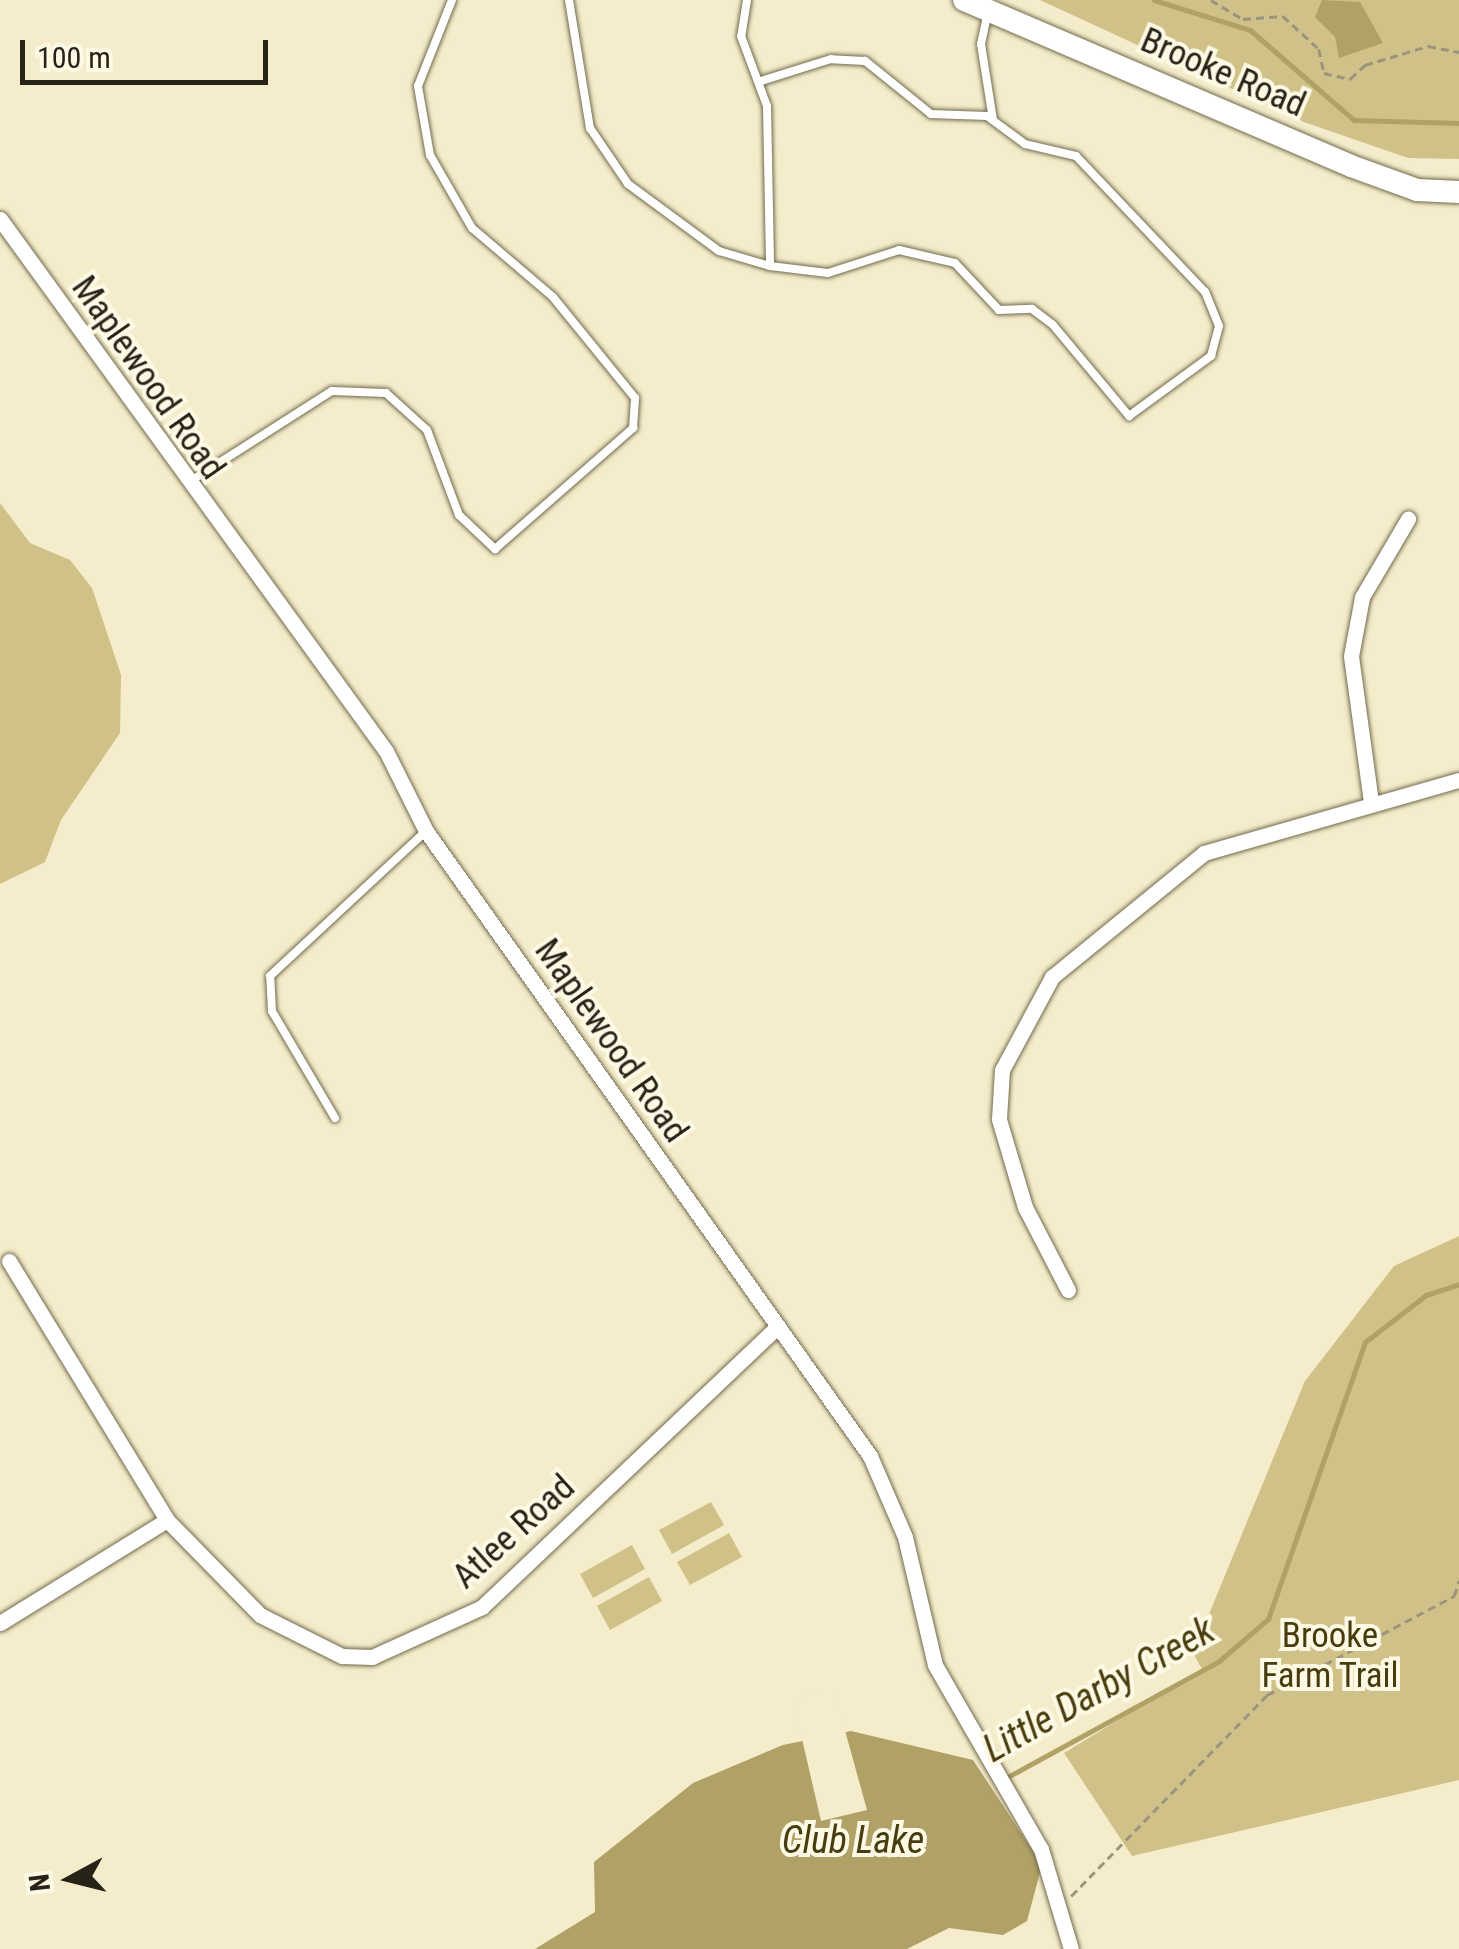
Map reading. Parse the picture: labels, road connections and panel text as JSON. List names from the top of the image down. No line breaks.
{"streets":{"main road":["Brooke Road"],"street":["Maplewood Road","Atlee Road"]},"crossings":[["Maplewood Road","Atlee Road"]],"water":["Little Darby Creek","Club Lake"],"parks":["Brooke Farm Trail"],"scale_bar":"100 m","north":"left"}
